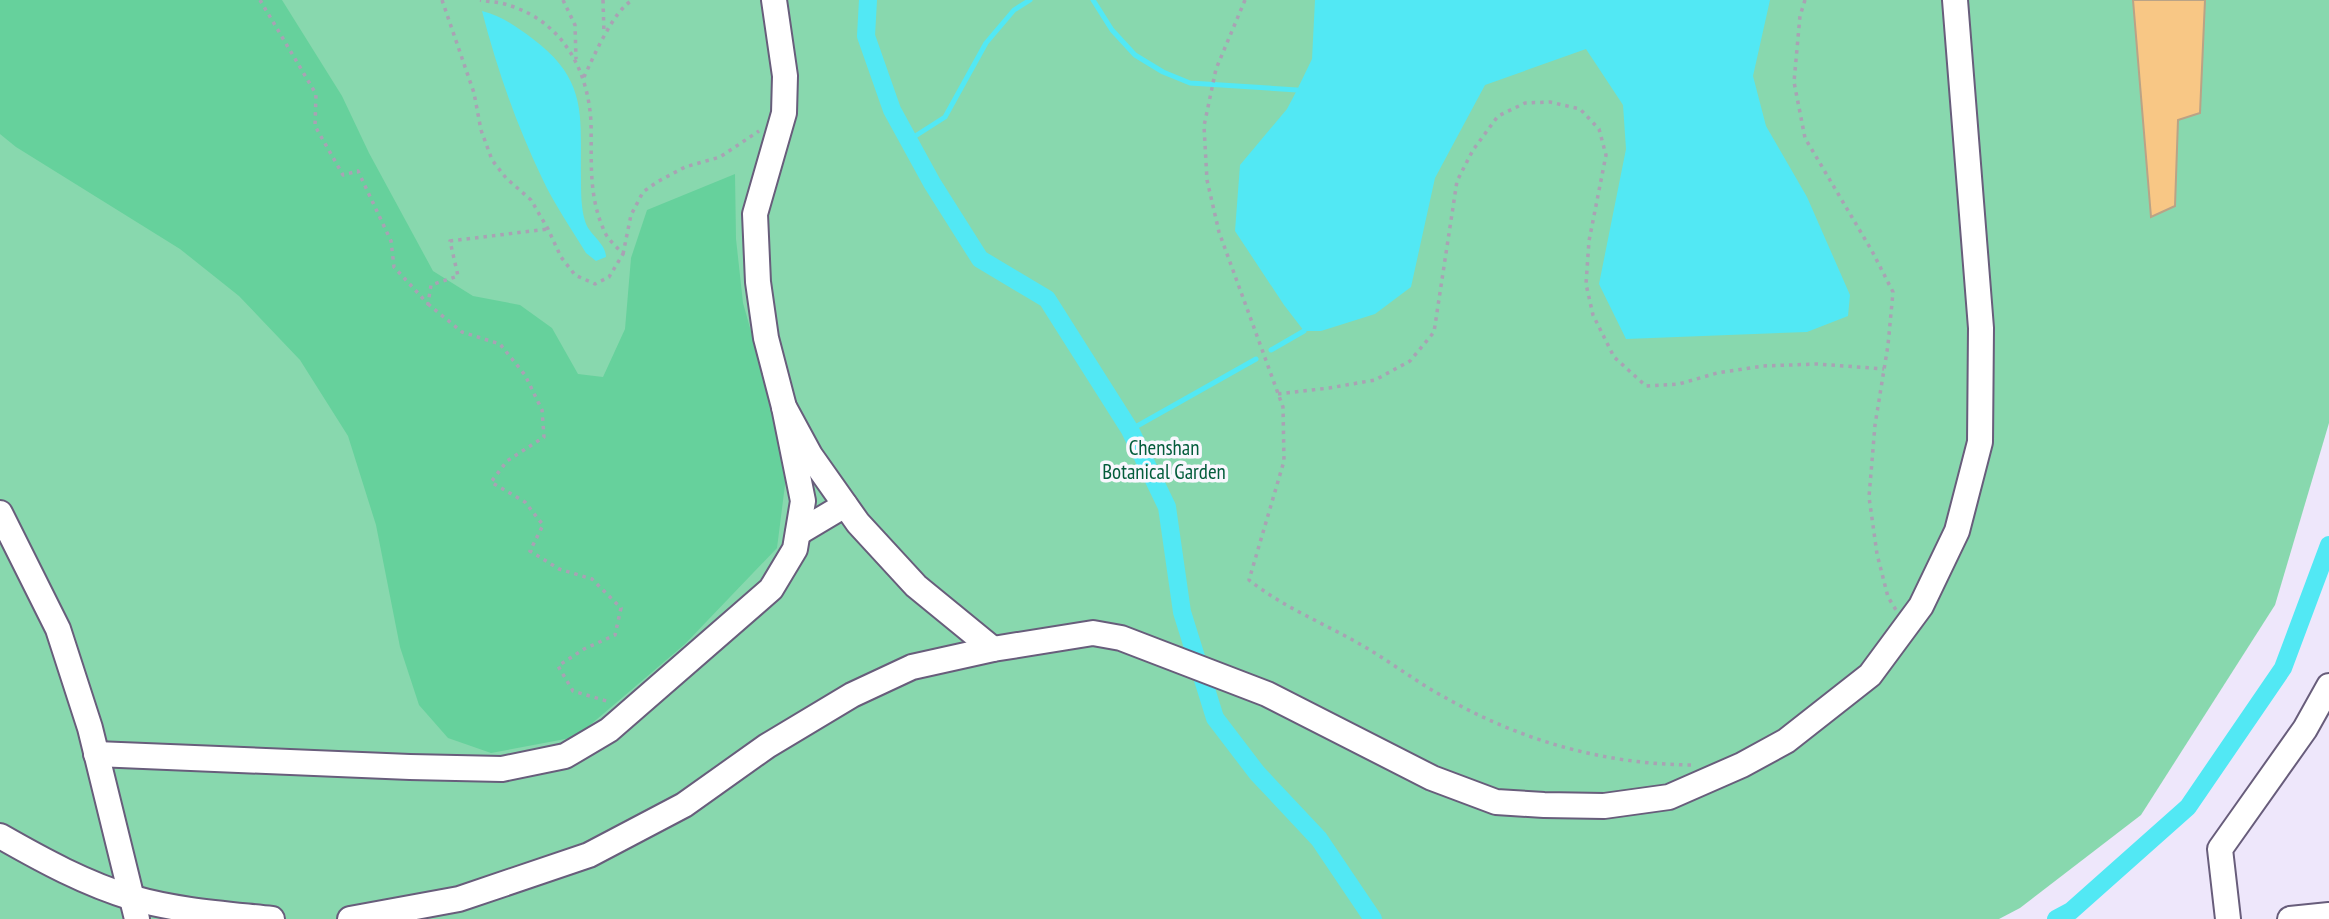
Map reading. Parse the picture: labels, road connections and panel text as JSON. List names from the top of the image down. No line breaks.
{"parks":["Chenshan Botanical Garden"]}
